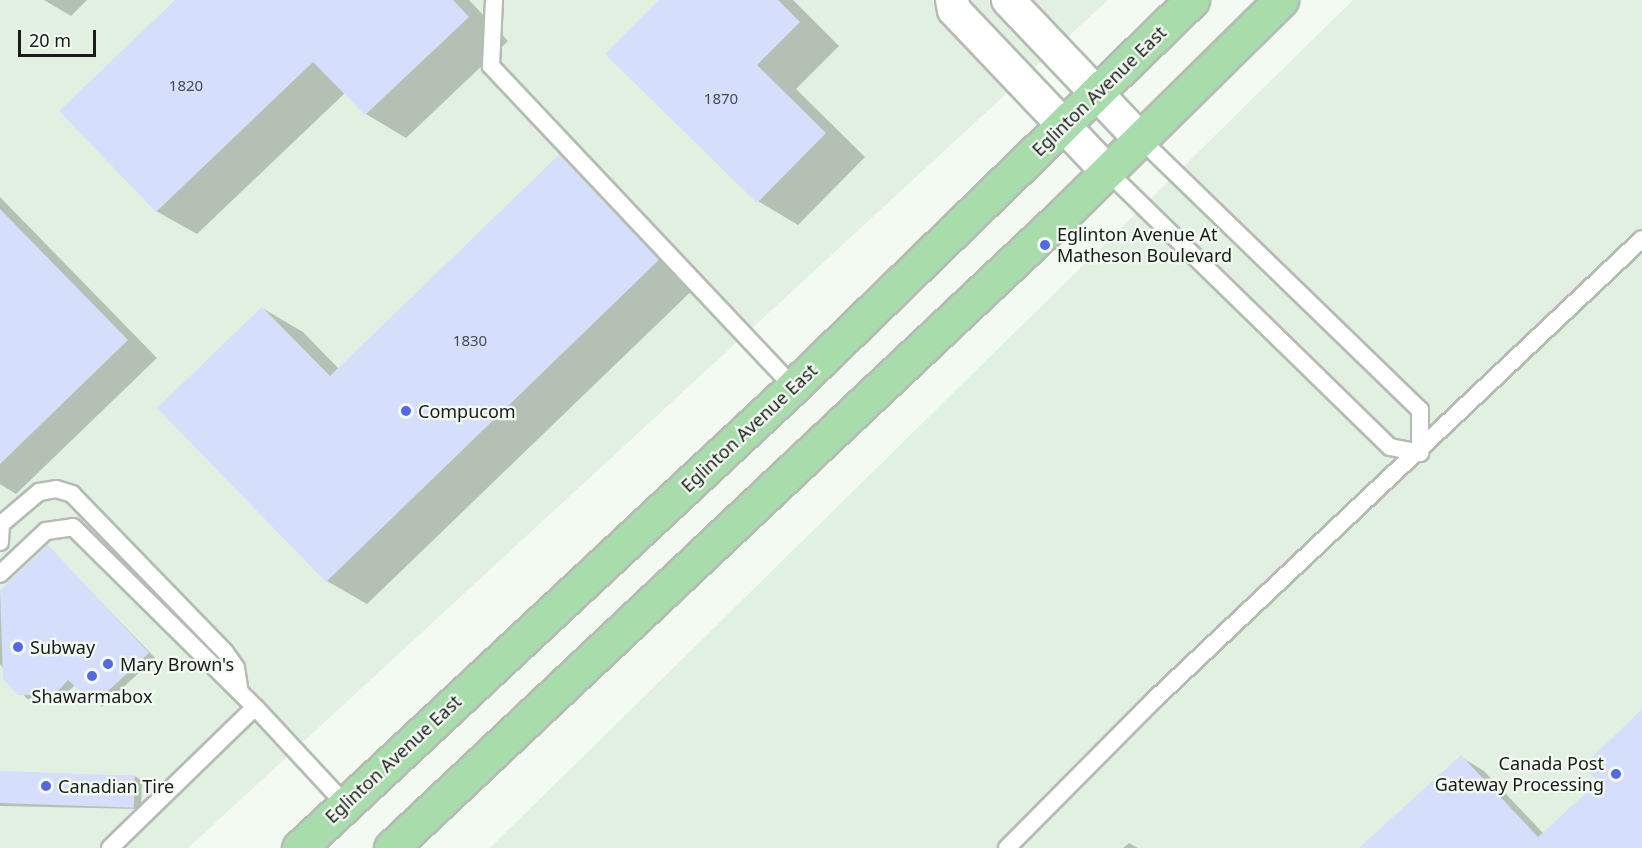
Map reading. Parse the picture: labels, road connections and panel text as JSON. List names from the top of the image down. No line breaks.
{"streets":{"main road":["Eglinton Avenue East"]},"places":["Eglinton Avenue At Matheson Boulevard","Compucom","Subway","Mary Brown's","Shawarmabox","Canada Post Gateway Processing","Canadian Tire"],"house_numbers":["1820","1870","1830"],"scale_bar":"20 m"}
